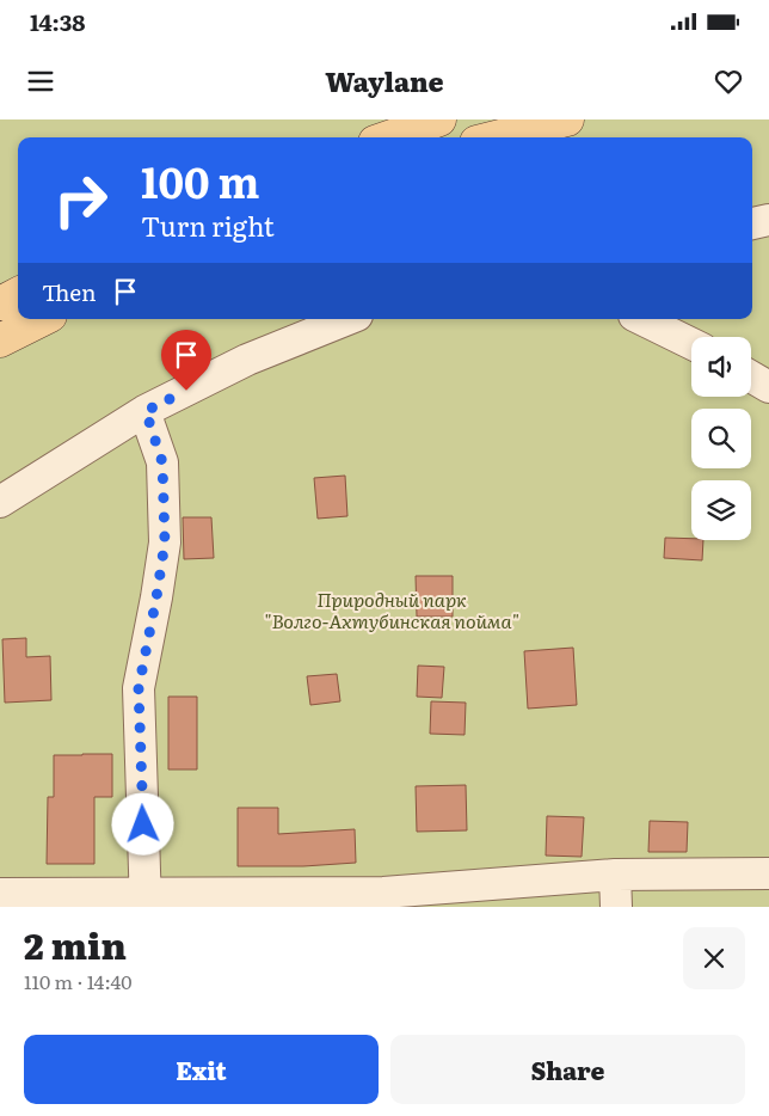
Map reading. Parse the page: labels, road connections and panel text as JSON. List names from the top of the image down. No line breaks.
{"parks":["Природный парк \"Волго-Ахтубинская пойма\""],"page":{"status":"14:38","header":"Waylane","turn":["100 m","Turn right"],"then":"Then","heading":["2 min","110 m · 14:40"],"buttons":["Exit","Share"]}}
